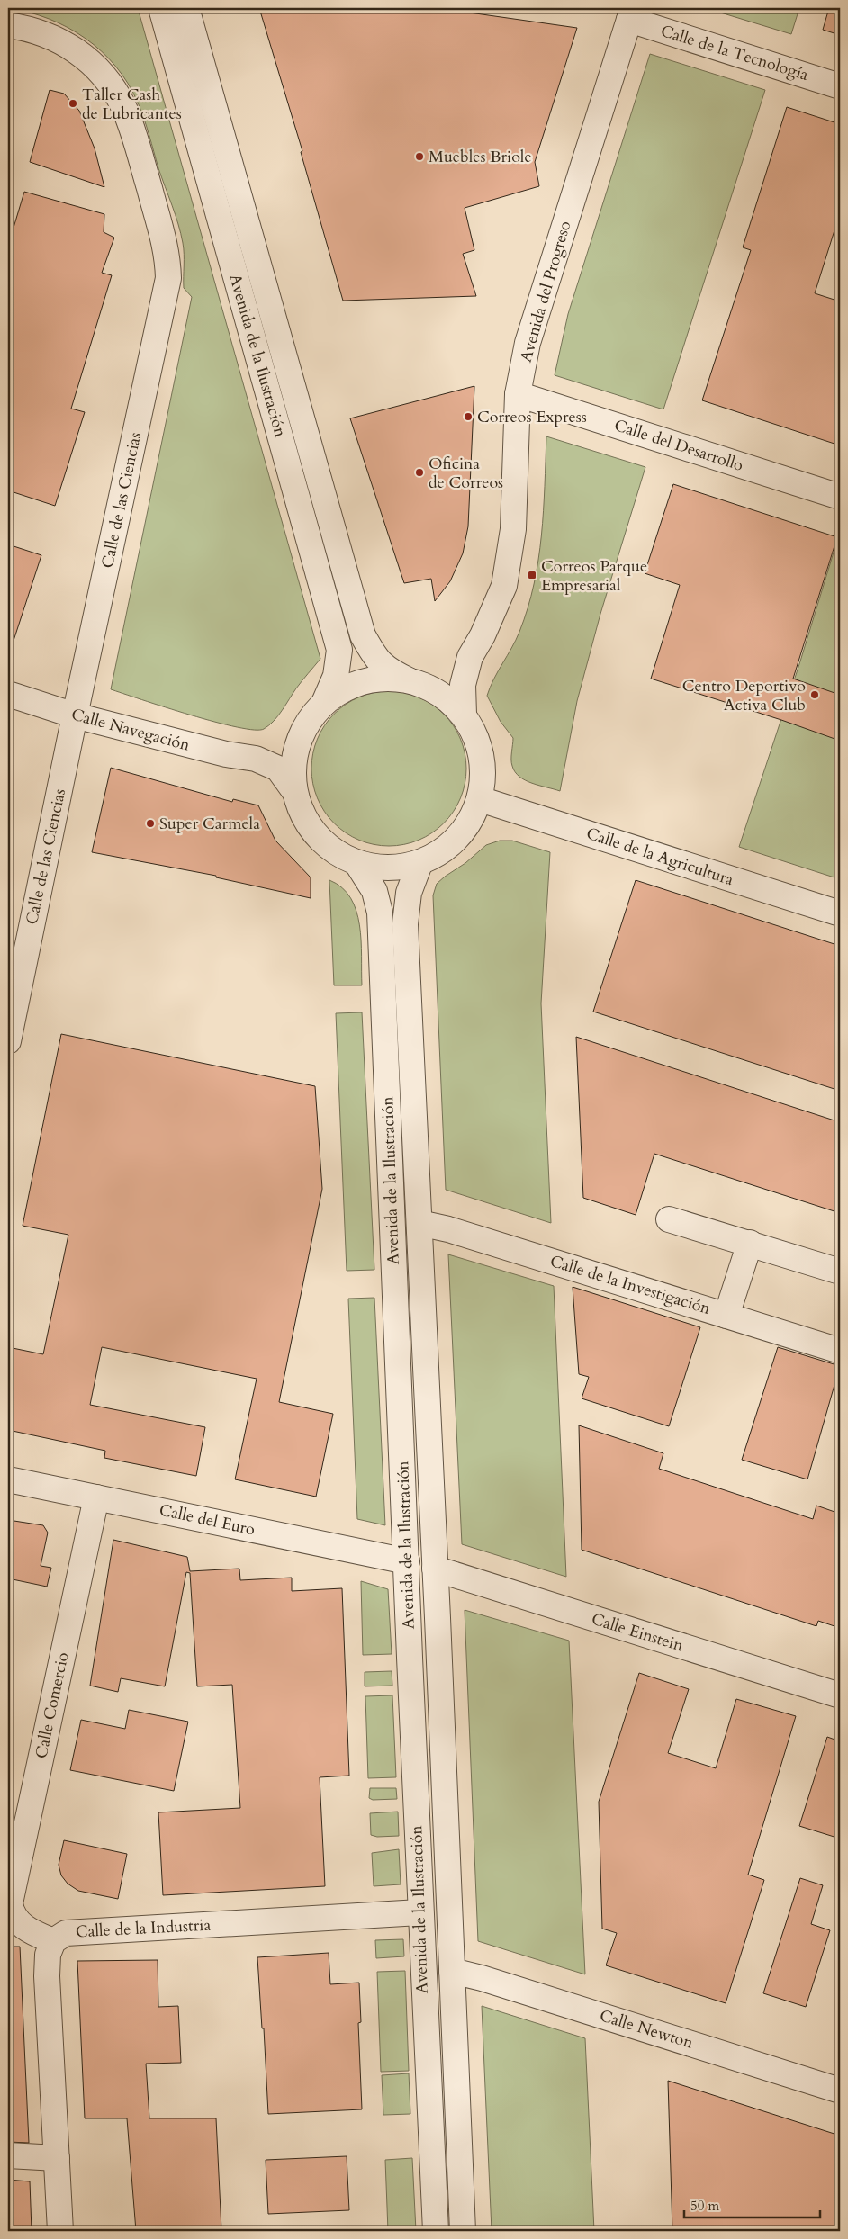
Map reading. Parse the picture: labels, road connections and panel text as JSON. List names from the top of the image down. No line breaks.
{"streets":{"street":["Calle de la Tecnología","Avenida del Progreso","Avenida de la Ilustración","Calle del Desarrollo","Calle de las Ciencias","Calle Navegación","Calle de la Agricultura","Calle de la Investigación","Calle del Euro","Calle Einstein","Calle Comercio","Calle de la Industria","Calle Newton"]},"crossings":[["Calle de la Tecnología","Avenida del Progreso"],["Avenida del Progreso","Avenida de la Ilustración"],["Avenida del Progreso","Calle del Desarrollo"],["Avenida de la Ilustración","Calle de la Investigación"],["Avenida de la Ilustración","Calle del Euro"],["Avenida de la Ilustración","Calle Einstein"],["Avenida de la Ilustración","Calle de la Industria"],["Avenida de la Ilustración","Calle Newton"],["Calle de las Ciencias","Calle Navegación"],["Calle del Euro","Calle Comercio"],["Calle Comercio","Calle de la Industria"]],"places":{"other":["Taller Cash de Lubricantes","Muebles Briole","Correos Express","Oficina de Correos","Centro Deportivo Activa Club","Super Carmela"],"transit":["Correos Parque Empresarial"]},"scale_bar":"50 m"}
